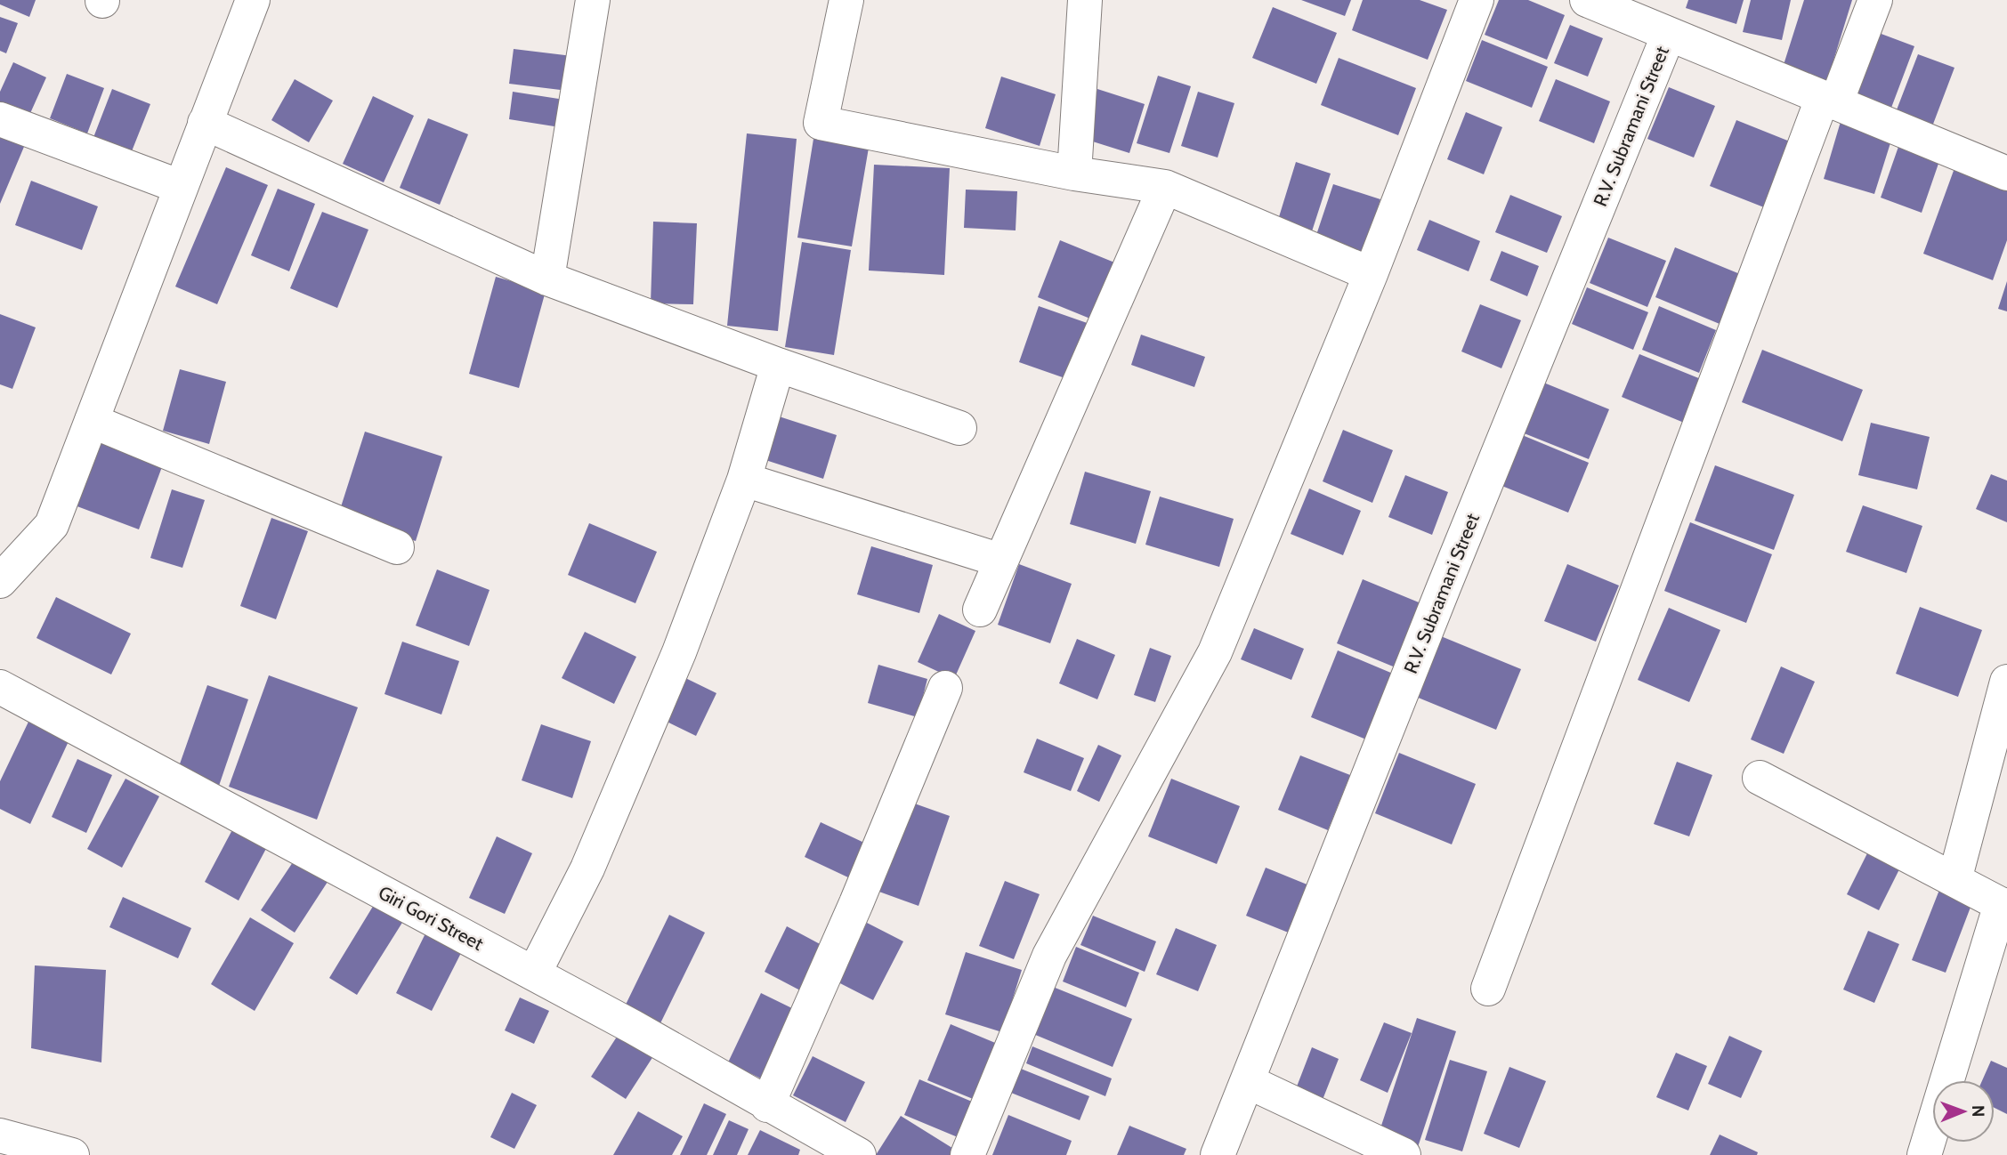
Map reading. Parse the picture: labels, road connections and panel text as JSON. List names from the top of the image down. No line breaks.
{"streets":{"street":["R.V. Subramani Street","Giri Gori Street"]},"north":"right"}
